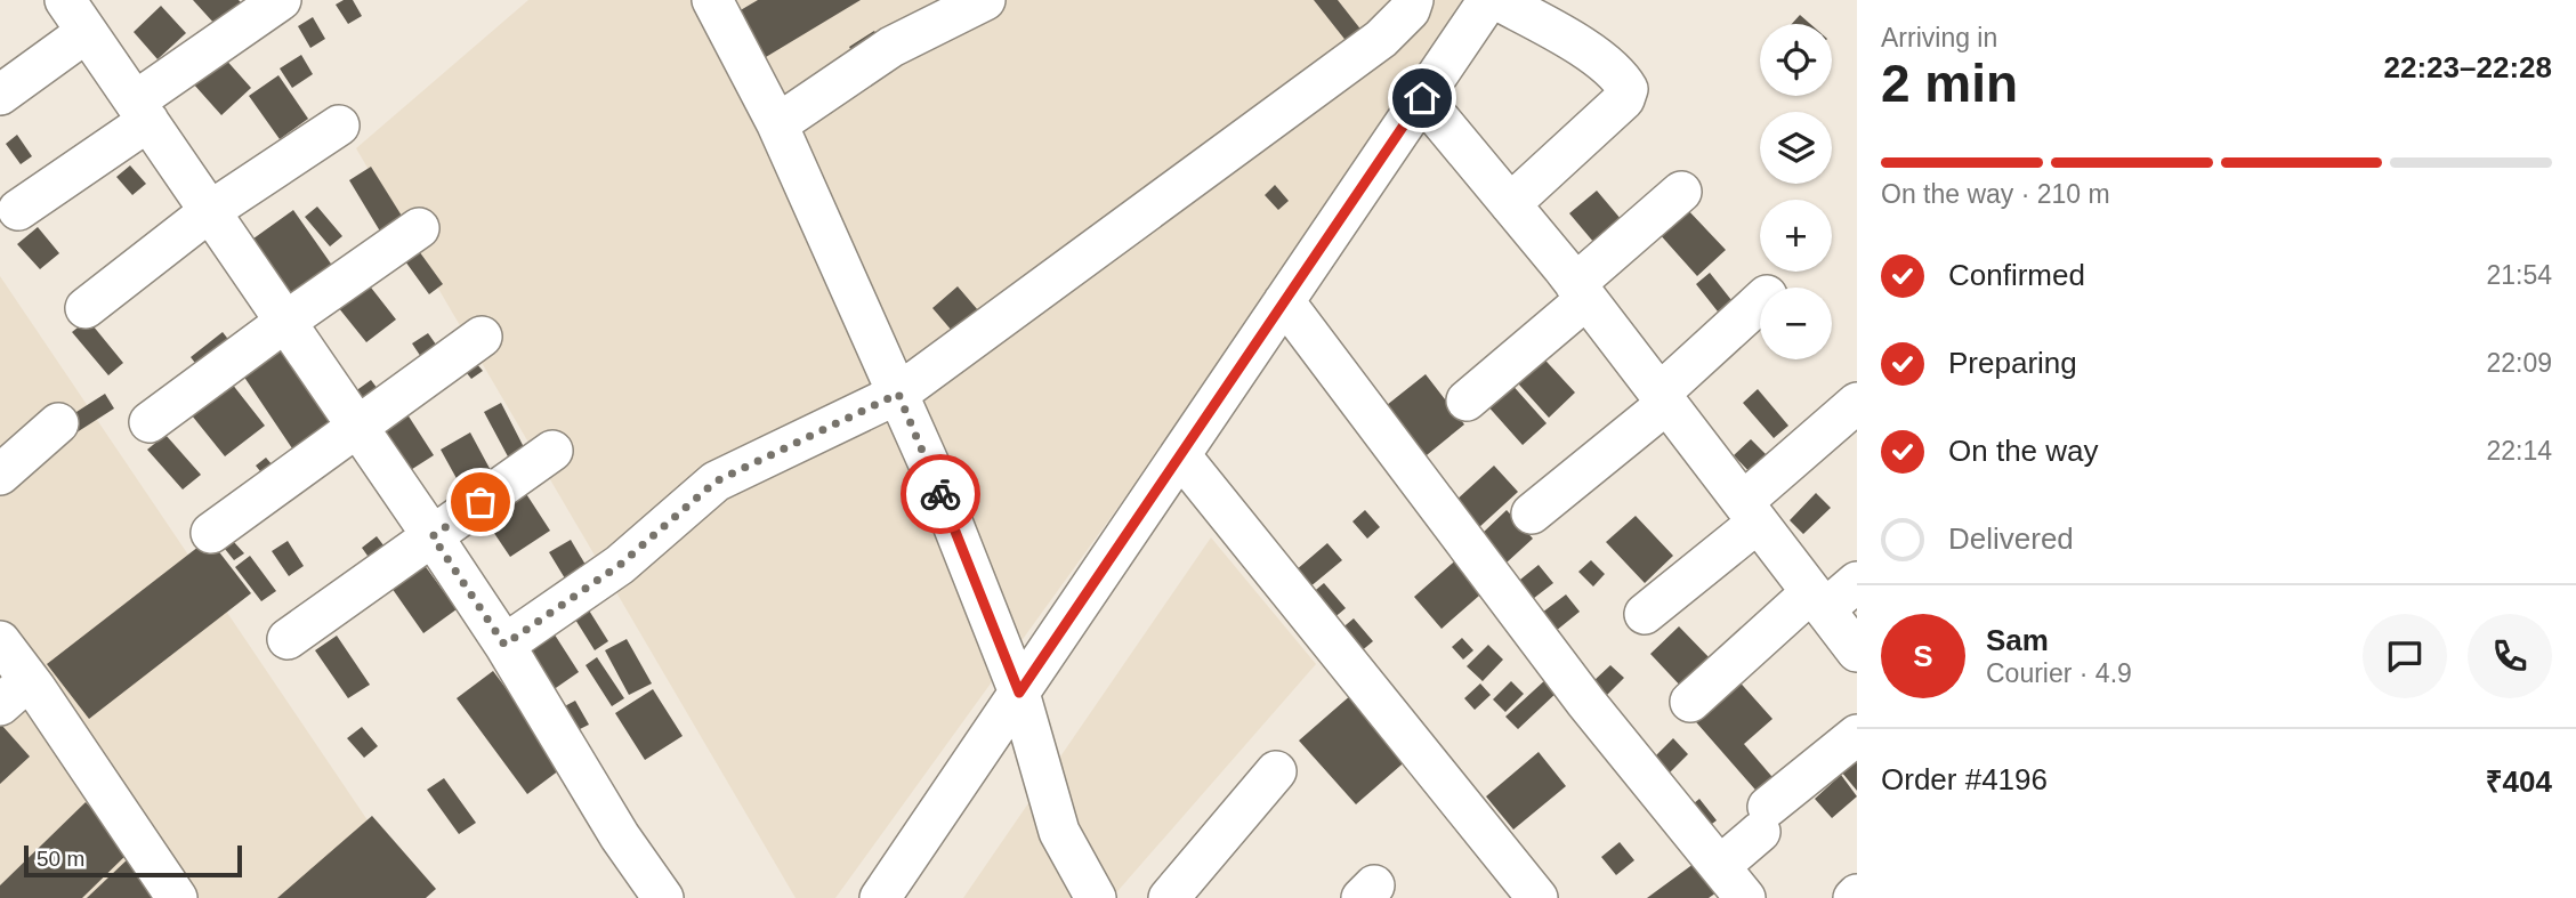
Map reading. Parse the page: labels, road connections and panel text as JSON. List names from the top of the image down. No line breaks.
{"scale_bar":"50 m","page":{"heading":["2 min","Arriving in","22:23–22:28"],"panel":["Sam","Courier · 4.9","Order #4196","₹404"],"map_buttons":["+","−"],"bar":"On the way · 210 m","list":[["Confirmed","21:54"],["Preparing","22:09"],["On the way","22:14"],"Delivered"],"round":"S","scale":"50 m"}}
